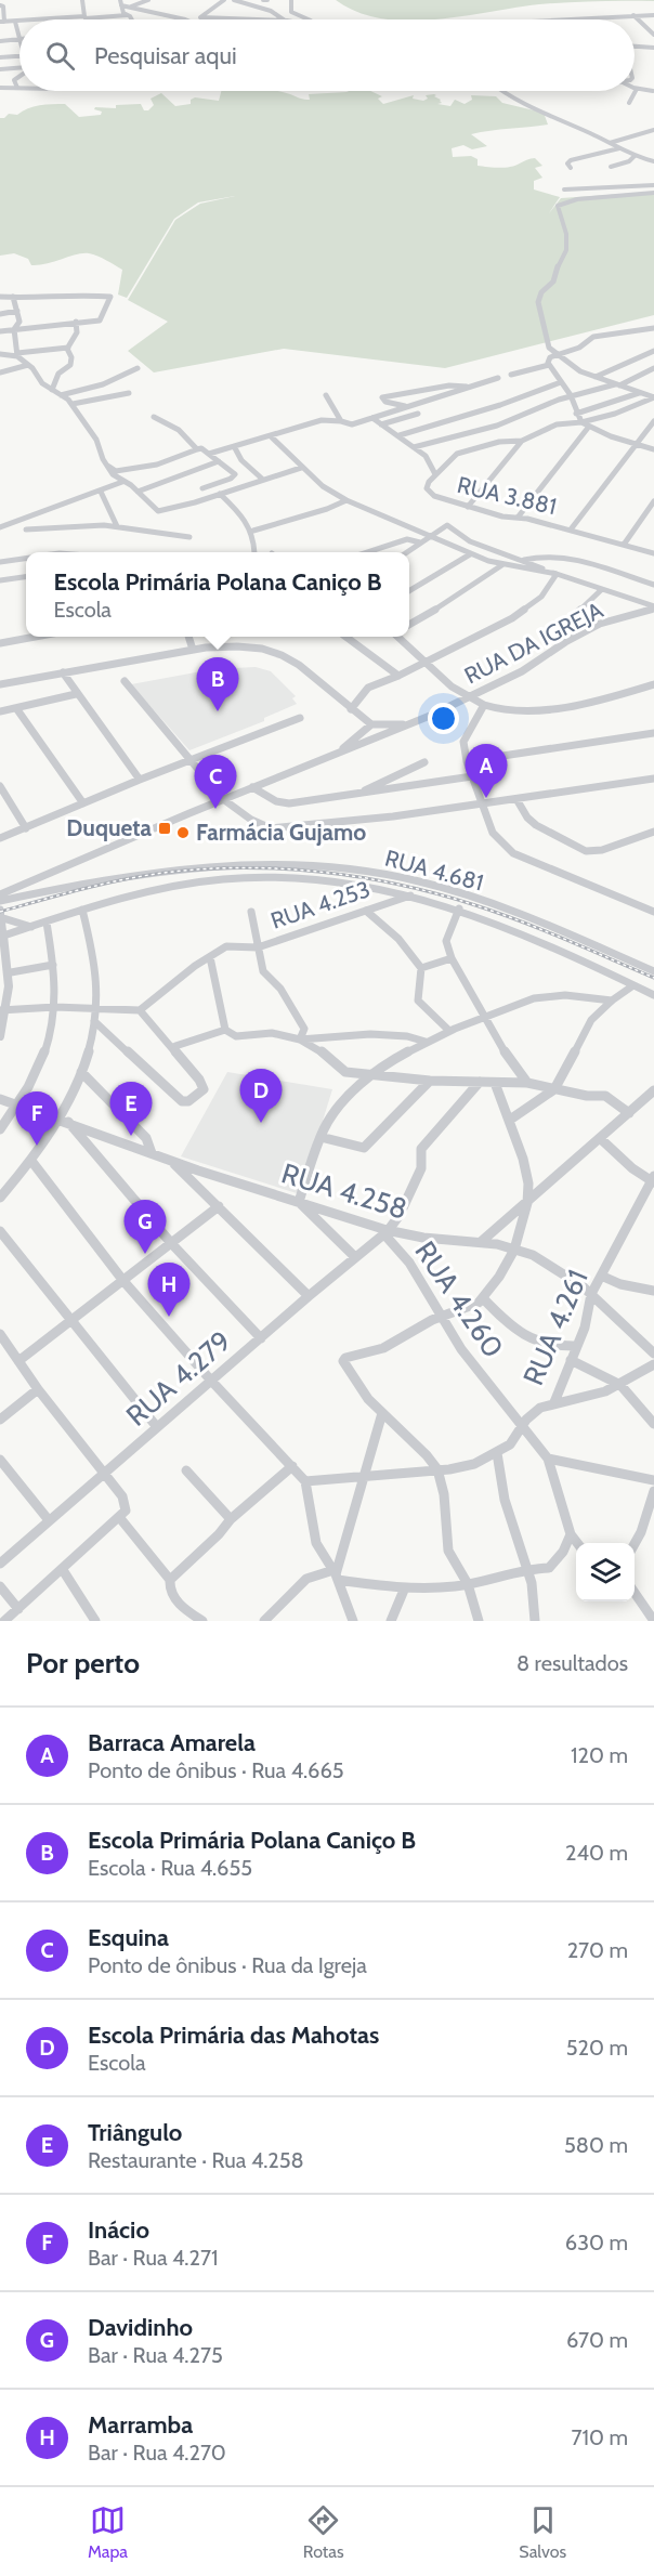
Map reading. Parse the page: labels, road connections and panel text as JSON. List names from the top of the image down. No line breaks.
{"streets":{"street":["RUA 3.881","RUA DA IGREJA","RUA 4.681","RUA 4.253","RUA 4.258","RUA 4.260","RUA 4.261","RUA 4.279"]},"crossings":[["RUA 4.258","RUA 4.260"],["RUA 4.258","RUA 4.261"],["RUA 4.258","RUA 4.279"],["RUA 4.260","RUA 4.261"],["RUA 4.260","RUA 4.279"]],"places":{"transit":["Duqueta"],"other":["Farmácia Gujamo"]},"page":{"search":"Pesquisar aqui","popup":["Escola Primária Polana Caniço B","Escola"],"pins":["B","A","C","D","E","F","G","H"],"heading":["Por perto","8 resultados"],"list":[{"mark":"A","name":"Barraca Amarela","note":"Ponto de ônibus · Rua 4.665","value":"120 m"},{"mark":"B","name":"Escola Primária Polana Caniço B","note":"Escola · Rua 4.655","value":"240 m"},{"mark":"C","name":"Esquina","note":"Ponto de ônibus · Rua da Igreja","value":"270 m"},{"mark":"D","name":"Escola Primária das Mahotas","note":"Escola","value":"520 m"},{"mark":"E","name":"Triângulo","note":"Restaurante · Rua 4.258","value":"580 m"},{"mark":"F","name":"Inácio","note":"Bar · Rua 4.271","value":"630 m"},{"mark":"G","name":"Davidinho","note":"Bar · Rua 4.275","value":"670 m"},{"mark":"H","name":"Marramba","note":"Bar · Rua 4.270","value":"710 m"}],"nav":["Mapa","Rotas","Salvos"]}}
